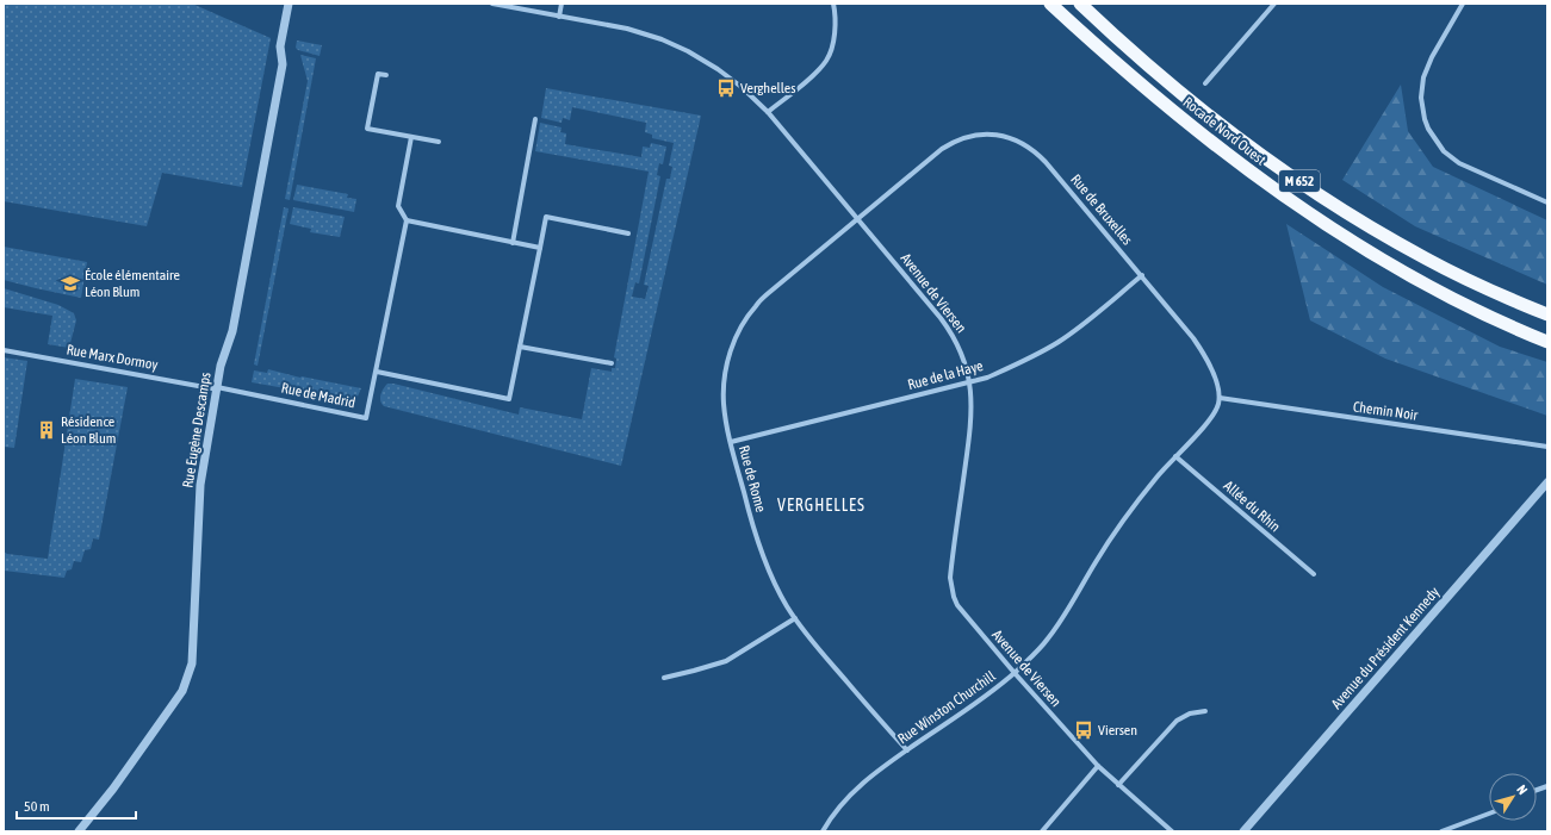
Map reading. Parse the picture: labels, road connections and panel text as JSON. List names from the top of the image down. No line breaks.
{"streets":{"highway":["Rocade Nord Ouest","M 652"],"street":["Rue de Bruxelles","Avenue de Viersen","Rue Marx Dormoy","Rue de la Haye","Rue de Madrid","Chemin Noir","Rue Eugène Descamps","Rue de Rome","Allée du Rhin","Avenue du Président Kennedy","Rue Winston Churchill"]},"crossings":[["Rue de Bruxelles","Avenue de Viersen"],["Rue de Bruxelles","Rue de la Haye"],["Rue de Bruxelles","Chemin Noir"],["Rue de Bruxelles","Rue de Rome"],["Avenue de Viersen","Rue de la Haye"],["Avenue de Viersen","Rue de Rome"],["Avenue de Viersen","Rue Winston Churchill"],["Rue Marx Dormoy","Rue de Madrid"],["Rue Marx Dormoy","Rue Eugène Descamps"],["Rue de la Haye","Rue de Rome"],["Rue de Madrid","Rue Eugène Descamps"],["Rue de Rome","Rue Winston Churchill"],["Allée du Rhin","Rue Winston Churchill"]],"districts":["VERGHELLES"],"places":{"bus stop":["Verghelles","Viersen"],"school or university":["École élémentaire Léon Blum"],"building":["Résidence Léon Blum"]},"scale_bar":"50 m","north":"top right"}
